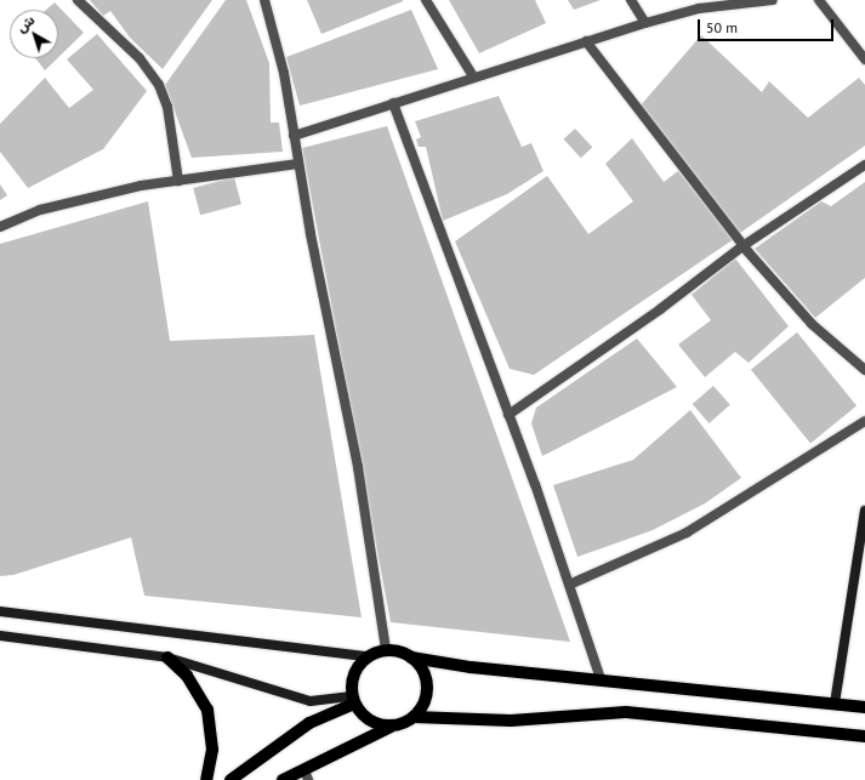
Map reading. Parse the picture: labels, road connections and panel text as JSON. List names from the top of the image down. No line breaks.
{"scale_bar":"50 m","north":"top left"}
